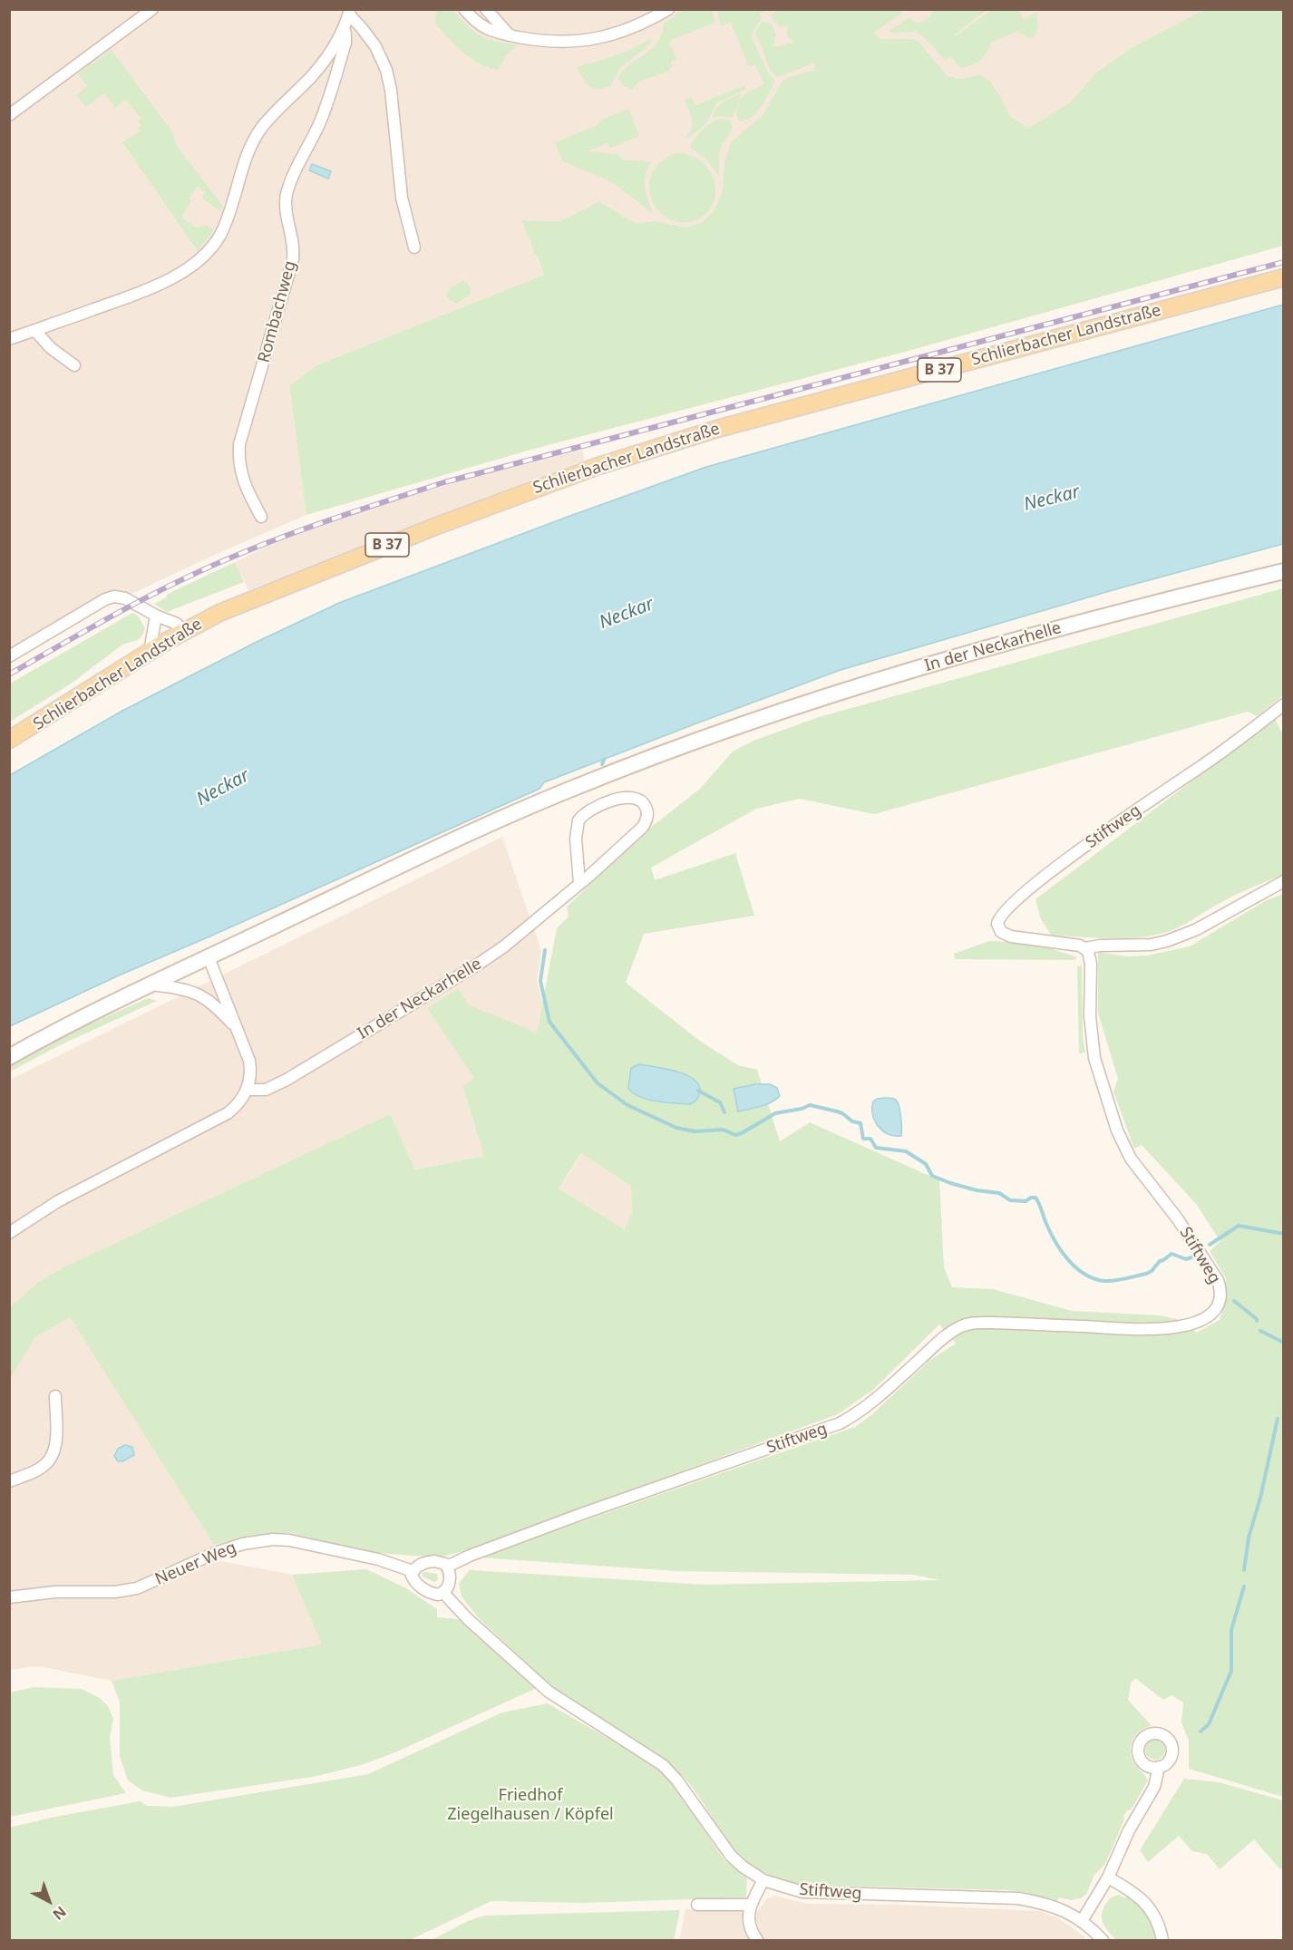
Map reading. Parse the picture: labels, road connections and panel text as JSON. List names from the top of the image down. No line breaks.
{"streets":{"main road":["Schlierbacher Landstraße","B 37","In der Neckarhelle"],"street":["Rombachweg","Stiftweg","Neuer Weg"]},"crossings":[["Stiftweg","Neuer Weg"]],"water":["Neckar"],"parks":["Friedhof Ziegelhausen / Köpfel"],"north":"bottom right"}
